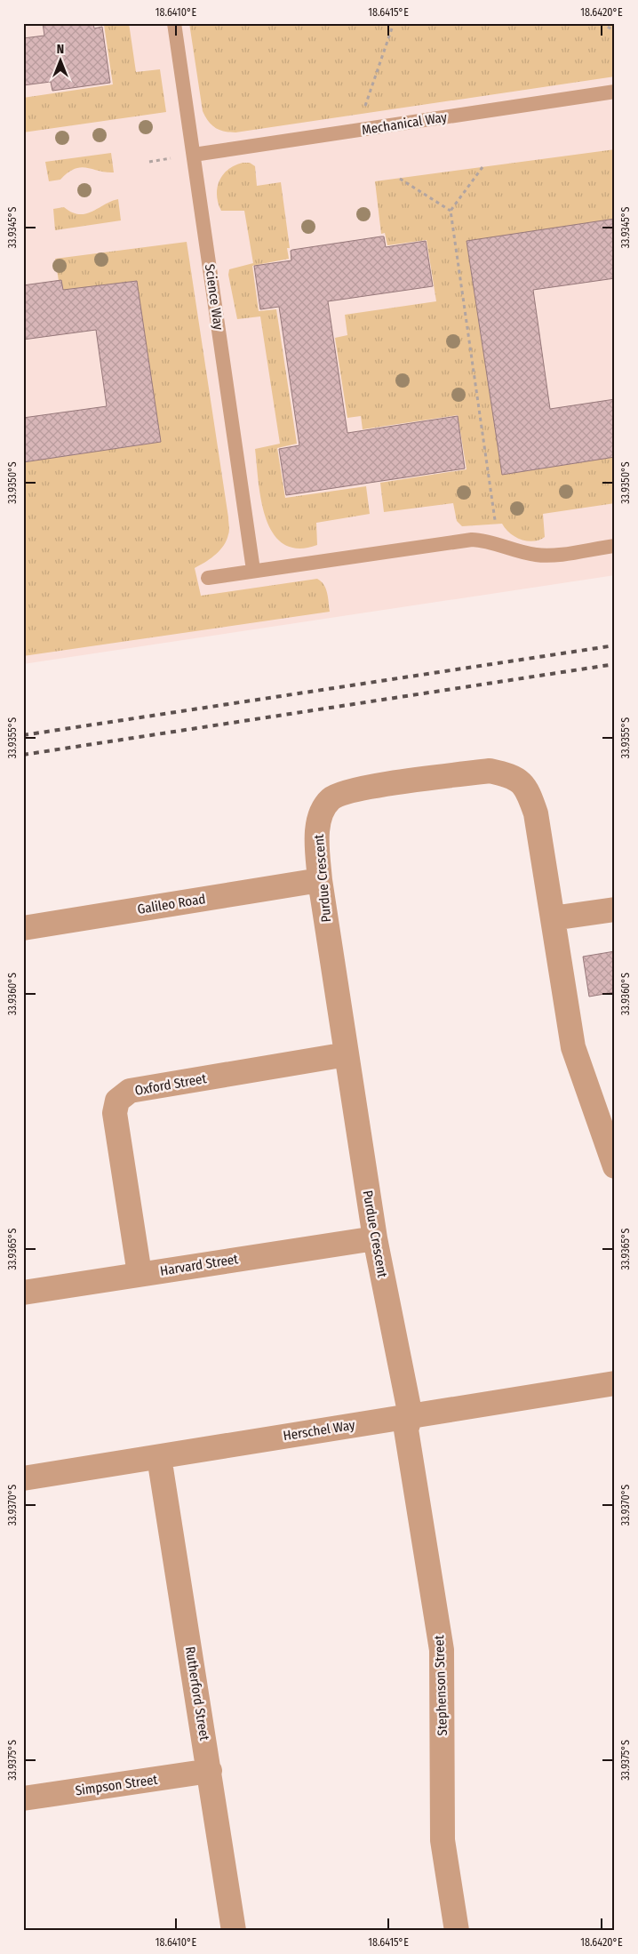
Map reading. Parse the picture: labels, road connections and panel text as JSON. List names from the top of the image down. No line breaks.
{"streets":{"street":["Purdue Crescent","Galileo Road","Oxford Street","Harvard Street","Herschel Way","Stephenson Street","Rutherford Street","Simpson Street"],"lane":["Mechanical Way","Science Way"]},"crossings":[["Mechanical Way","Science Way"],["Purdue Crescent","Galileo Road"],["Purdue Crescent","Oxford Street"],["Purdue Crescent","Harvard Street"],["Purdue Crescent","Herschel Way"],["Purdue Crescent","Stephenson Street"],["Oxford Street","Harvard Street"],["Herschel Way","Stephenson Street"],["Herschel Way","Rutherford Street"],["Rutherford Street","Simpson Street"]],"north":"top","coordinates":["18.6410°E","18.6415°E","18.6420°E","33.9345°S","33.9350°S","33.9355°S","33.9360°S","33.9365°S","33.9370°S","33.9375°S"]}
